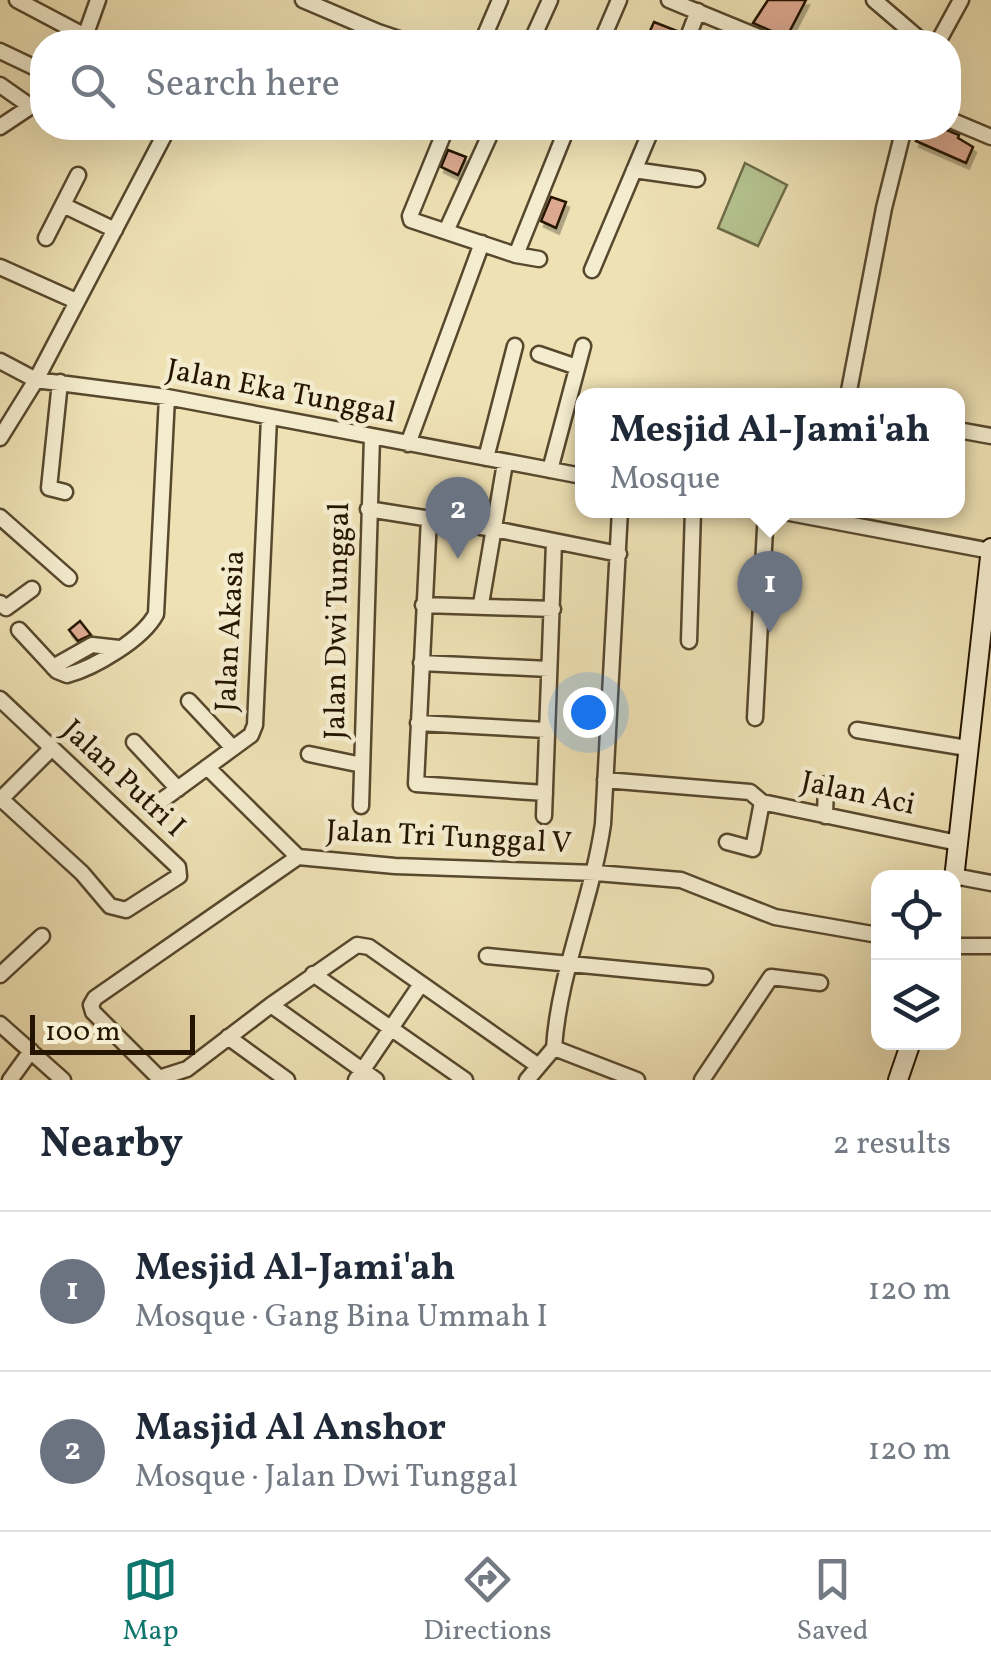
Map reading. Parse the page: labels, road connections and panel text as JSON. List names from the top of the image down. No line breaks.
{"streets":{"street":["Jalan Eka Tunggal","Jalan Dwi Tunggal","Jalan Akasia","Jalan Putri I","Jalan Aci","Jalan Tri Tunggal V"]},"crossings":[["Jalan Eka Tunggal","Jalan Dwi Tunggal"],["Jalan Eka Tunggal","Jalan Akasia"]],"scale_bar":"100 m","page":{"search":"Search here","popup":["Mesjid Al-Jami'ah","Mosque"],"pins":["2","1"],"scale":"100 m","heading":["Nearby","2 results"],"list":[{"mark":"1","name":"Mesjid Al-Jami'ah","note":"Mosque · Gang Bina Ummah I","value":"120 m"},{"mark":"2","name":"Masjid Al Anshor","note":"Mosque · Jalan Dwi Tunggal","value":"120 m"}],"nav":["Map","Directions","Saved"]}}
